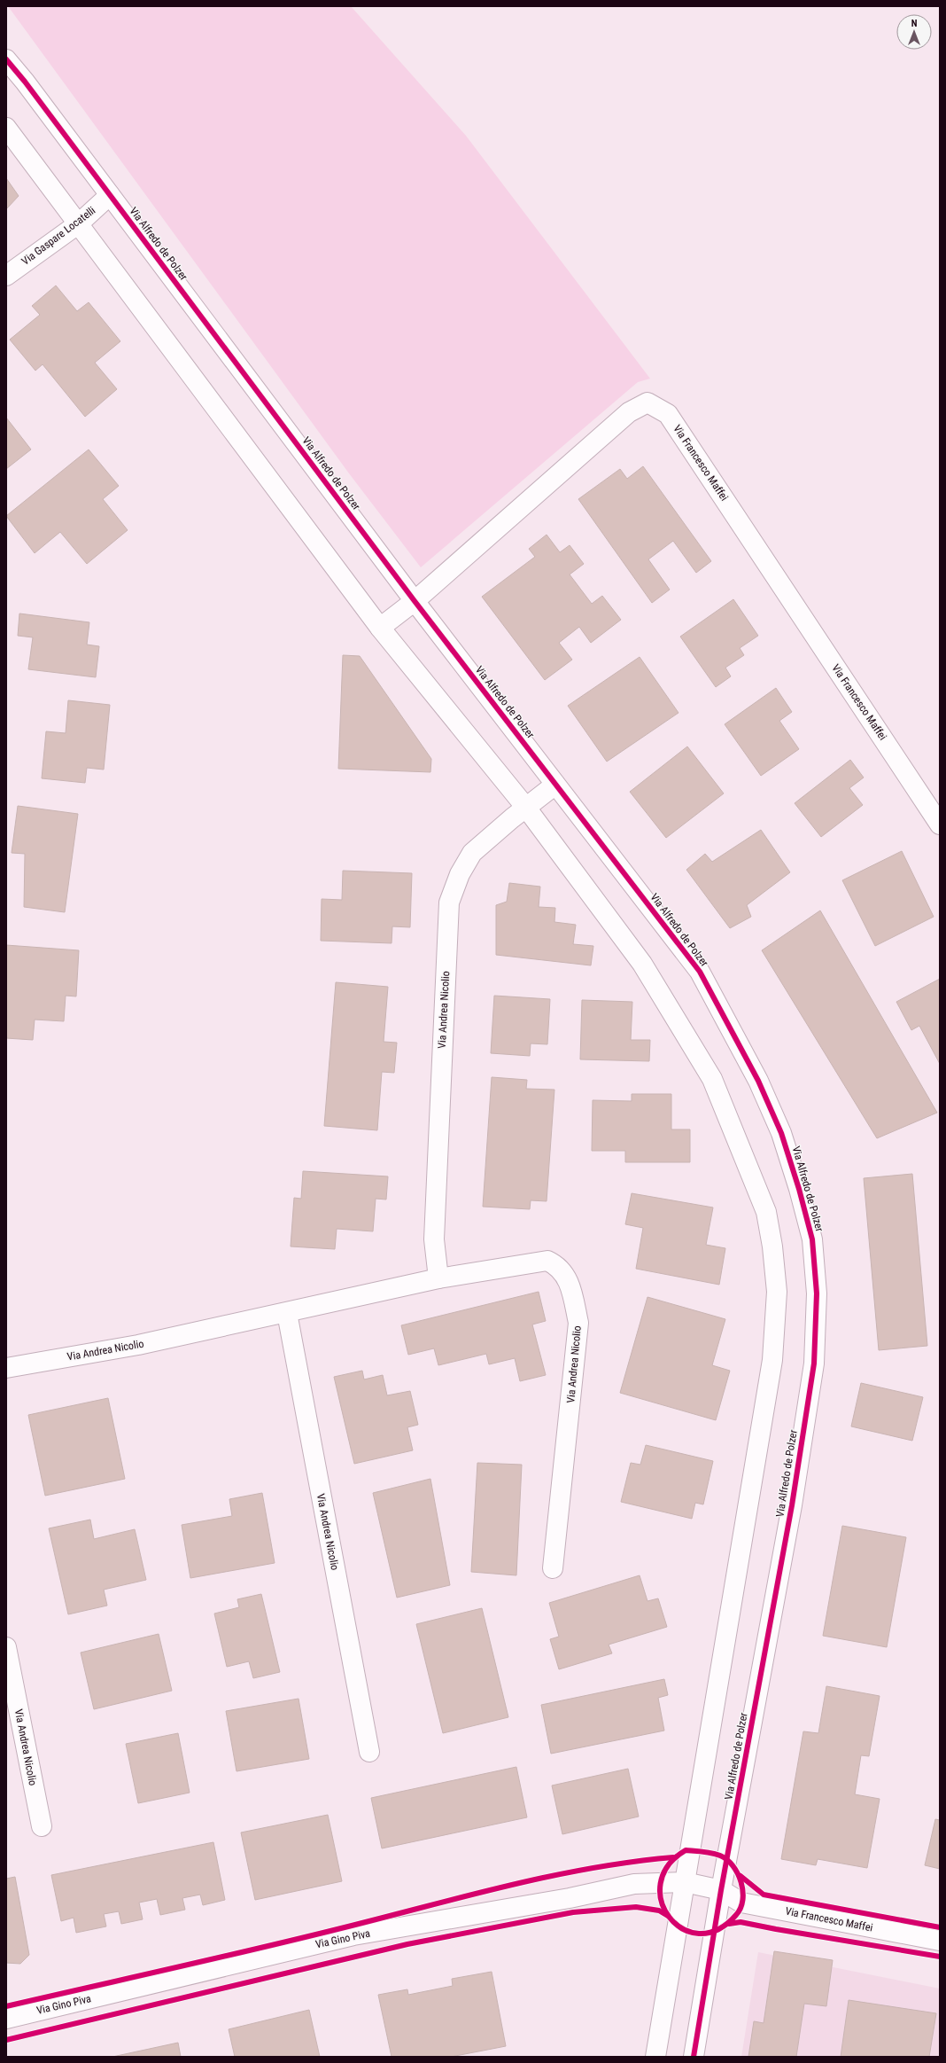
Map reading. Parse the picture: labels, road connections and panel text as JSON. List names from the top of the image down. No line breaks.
{"streets":{"street":["Via Gaspare Locatelli","Via Alfredo de Polzer","Via Francesco Maffei","Via Andrea Nicolio","Via Gino Piva"]},"crossings":[["Via Gaspare Locatelli","Via Alfredo de Polzer"],["Via Alfredo de Polzer","Via Francesco Maffei"],["Via Alfredo de Polzer","Via Andrea Nicolio"],["Via Alfredo de Polzer","Via Gino Piva"],["Via Francesco Maffei","Via Gino Piva"]],"north":"top"}
